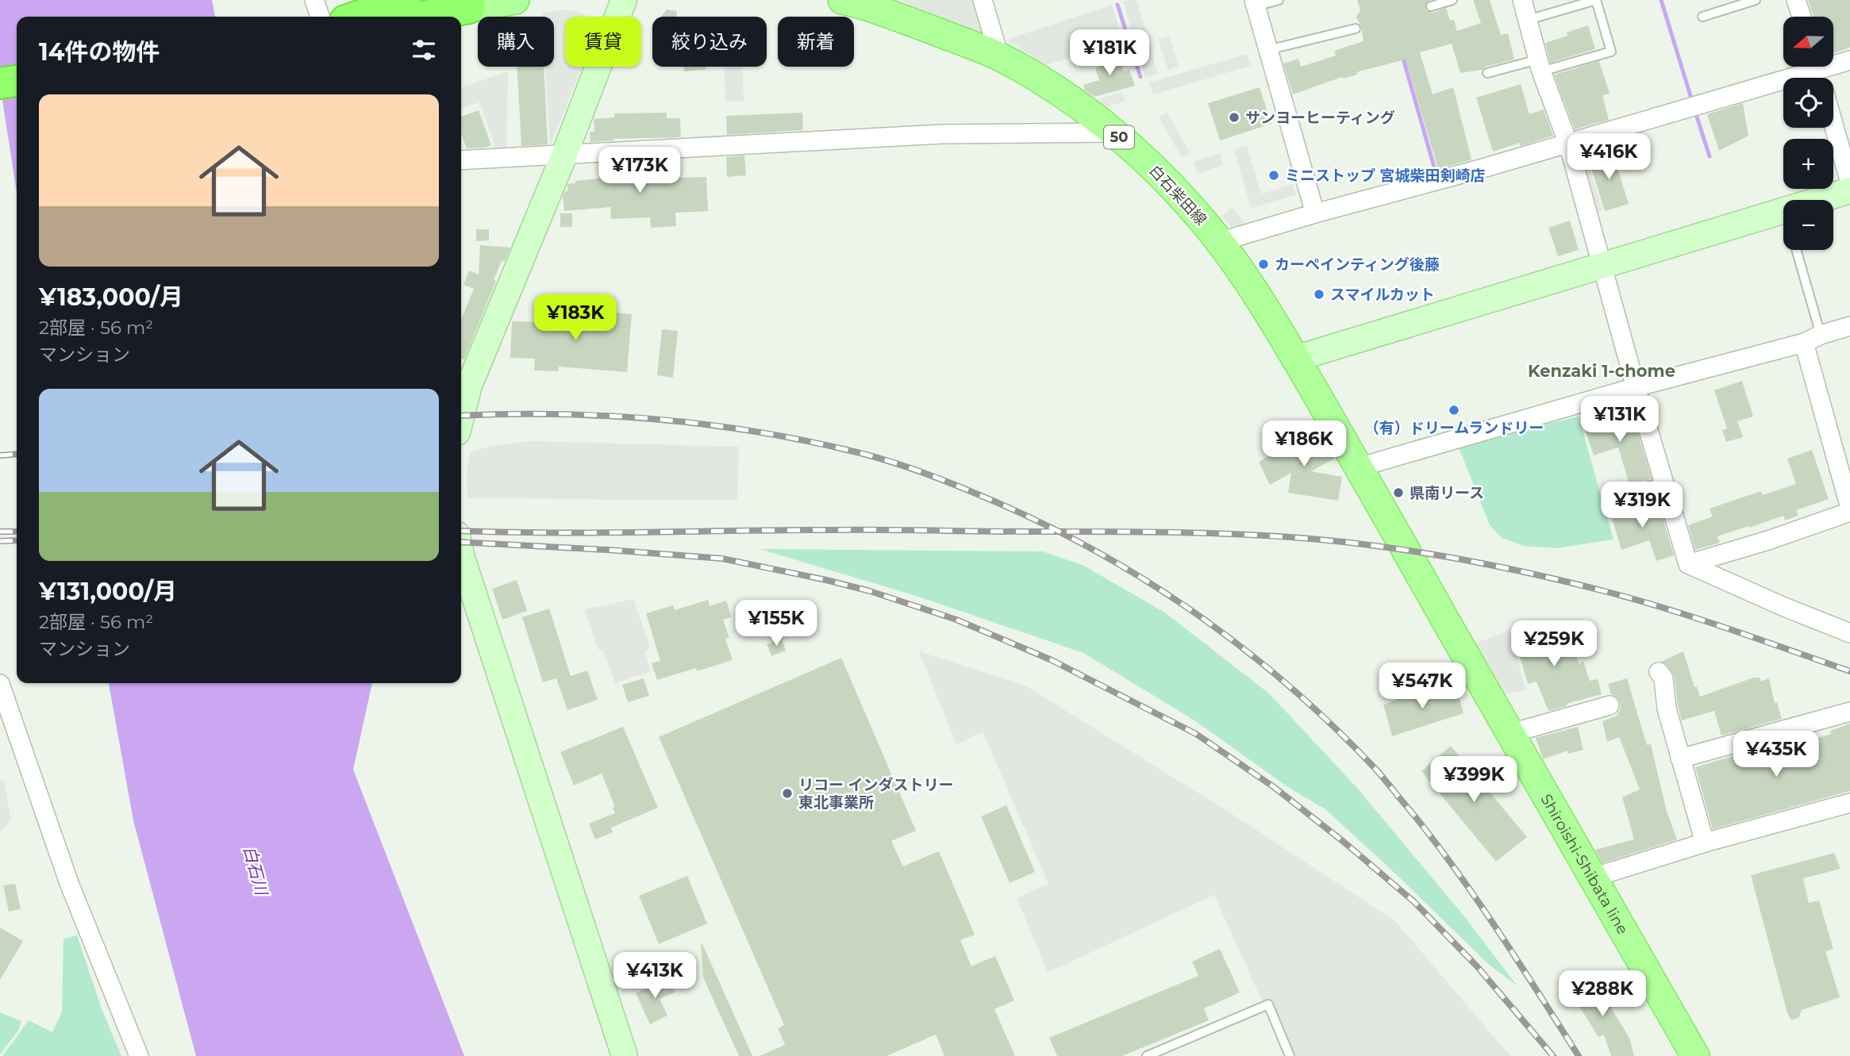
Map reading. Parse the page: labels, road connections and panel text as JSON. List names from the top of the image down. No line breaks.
{"streets":{"main road":["50","白石柴田線","Shiroishi-Shibata line"]},"crossings":[["白石柴田線","Shiroishi-Shibata line"]],"districts":["Kenzaki 1-chome"],"water":["白石川"],"places":["サンヨーヒーティング","ミニストップ 宮城柴田剣崎店","カーペインティング後藤","スマイルカット","（有）ドリームランドリー","県南リース","リコー インダストリー 東北事業所"],"north":"left","page":{"map_buttons":["+","−"],"chip":["購入","賃貸","絞り込み","新着"],"heading":"14件の物件","price":["¥181K","¥416K","¥173K","¥183K","¥131K","¥186K","¥319K","¥155K","¥259K","¥547K","¥435K","¥399K","¥413K","¥288K"],"list":[{"name":"¥183,000/月","note":"2部屋 · 56 m² · マンション"},{"name":"¥131,000/月","note":"2部屋 · 56 m² · マンション"}]}}
